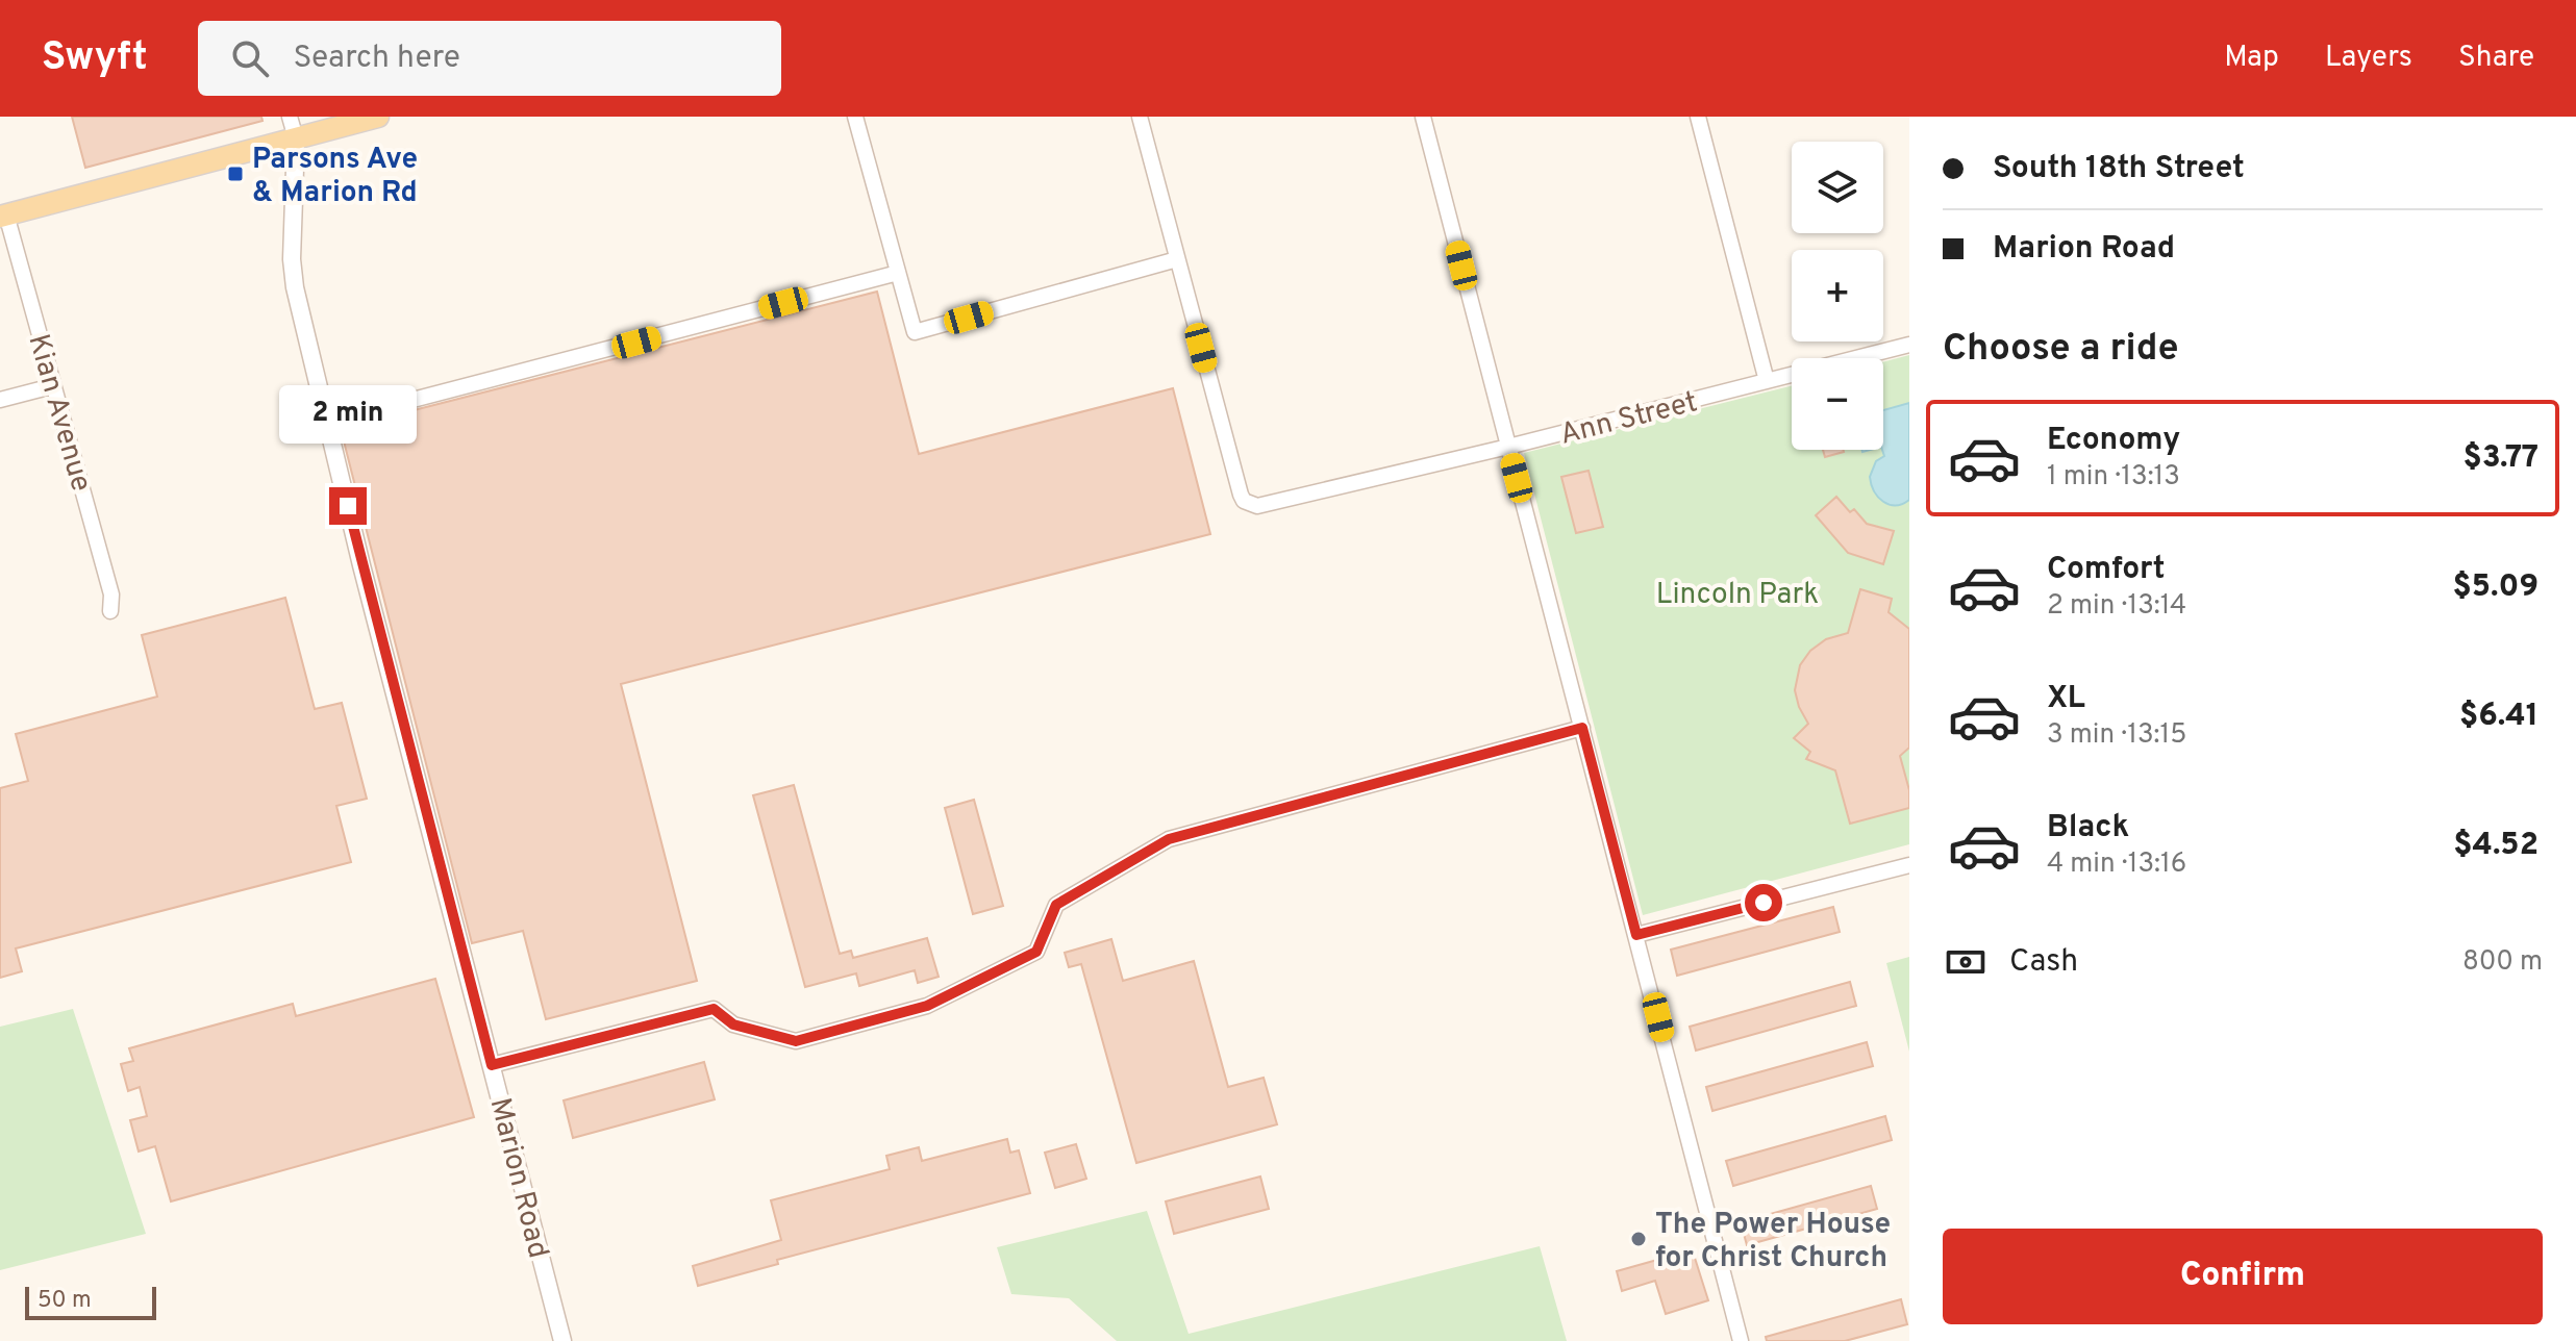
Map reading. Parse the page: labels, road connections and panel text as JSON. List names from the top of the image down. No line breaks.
{"streets":{"street":["Kian Avenue","Ann Street","Marion Road"]},"parks":["Lincoln Park"],"places":{"transit":["Parsons Ave & Marion Rd"],"other":["The Power House for Christ Church"]},"scale_bar":"50 m","page":{"header":"Swyft","search":"Search here","nav":["Map","Layers","Share"],"banner":["South 18th Street","Marion Road"],"map_buttons":["+","−"],"heading":"Choose a ride","bubble":"2 min","list":[{"name":"Economy","note":"1 min · 13:13","value":"$3.77"},{"name":"Comfort","note":"2 min · 13:14","value":"$5.09"},{"name":"XL","note":"3 min · 13:15","value":"$6.41"},{"name":"Black","note":"4 min · 13:16","value":"$4.52"}],"pay":["Cash","800 m"],"buttons":"Confirm","scale":"50 m"}}
